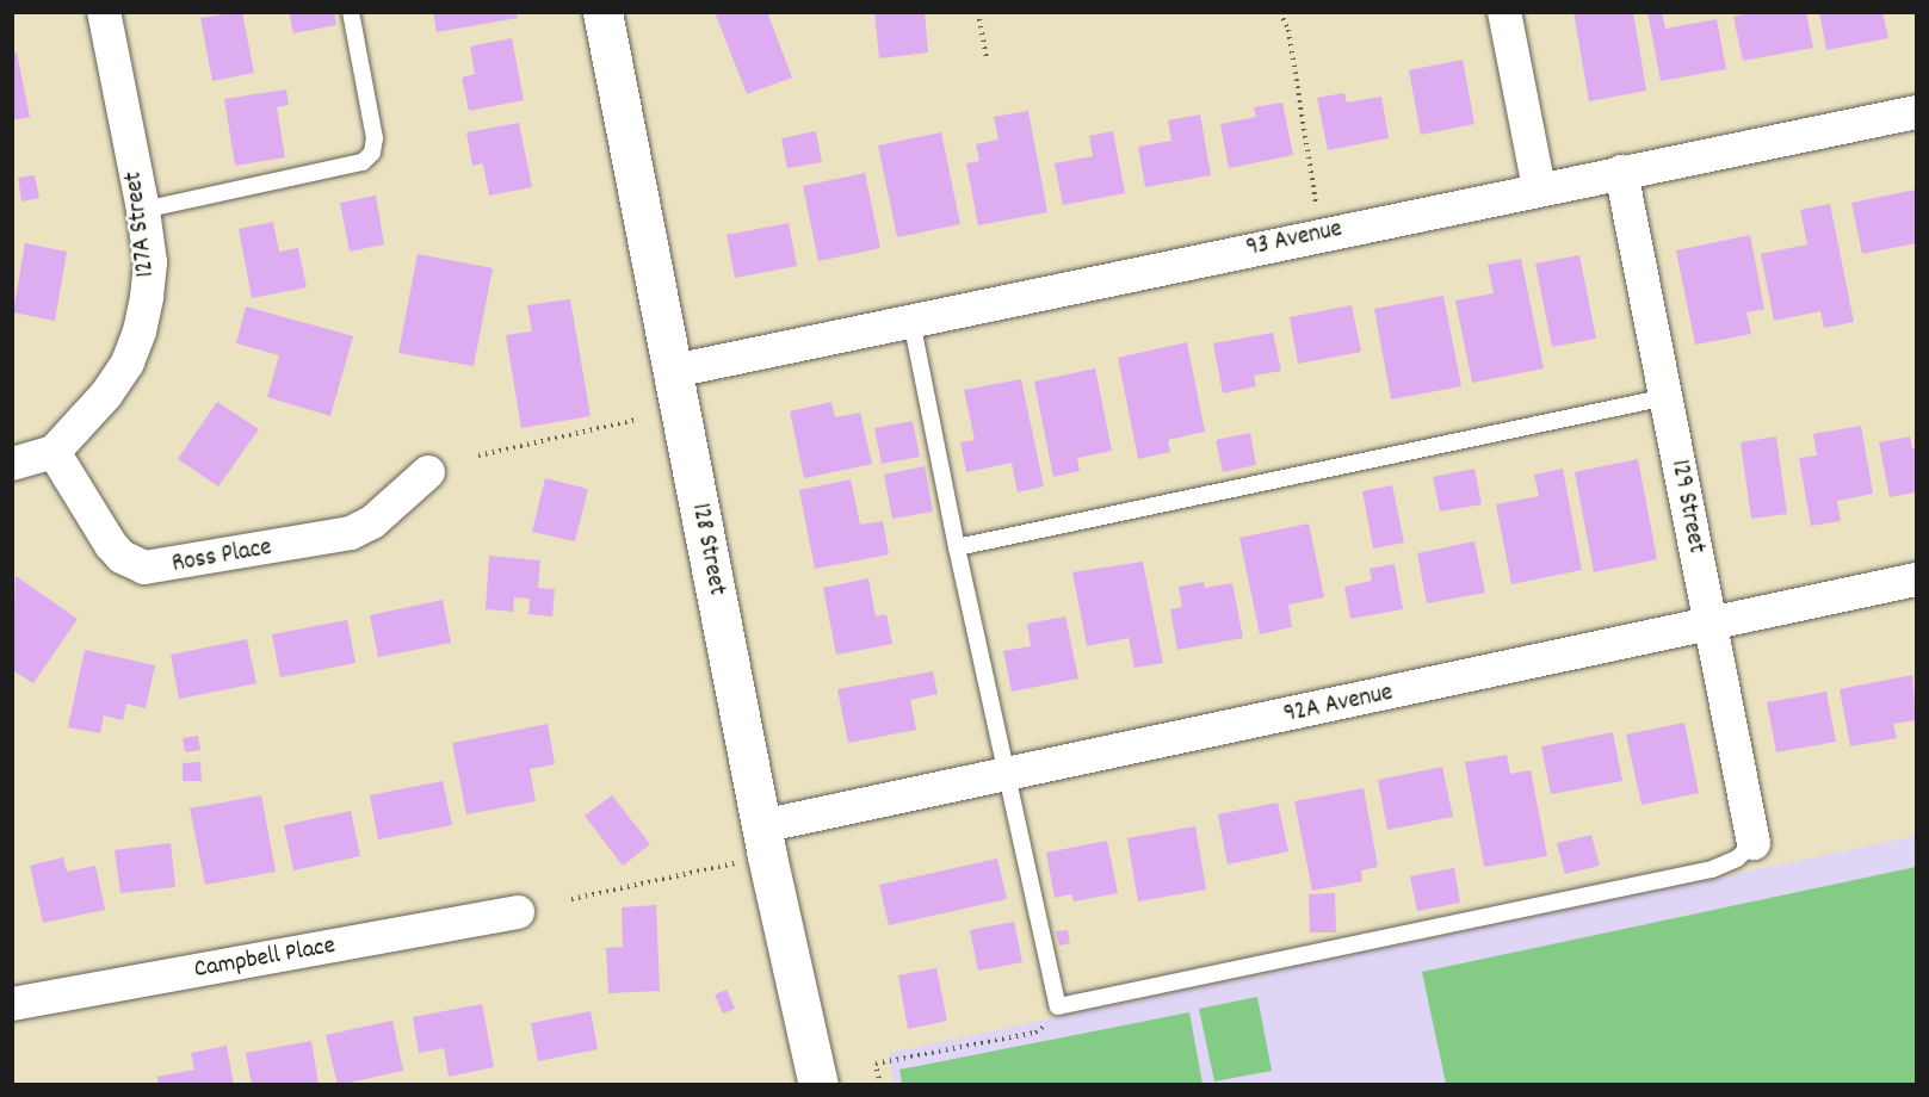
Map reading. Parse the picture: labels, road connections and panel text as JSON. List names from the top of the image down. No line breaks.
{"streets":{"main road":["128 Street"],"street":["127A Street","93 Avenue","129 Street","Ross Place","92A Avenue","Campbell Place"]},"crossings":[["127A Street","Ross Place"],["93 Avenue","129 Street"],["93 Avenue","128 Street"],["129 Street","92A Avenue"],["128 Street","92A Avenue"]]}
